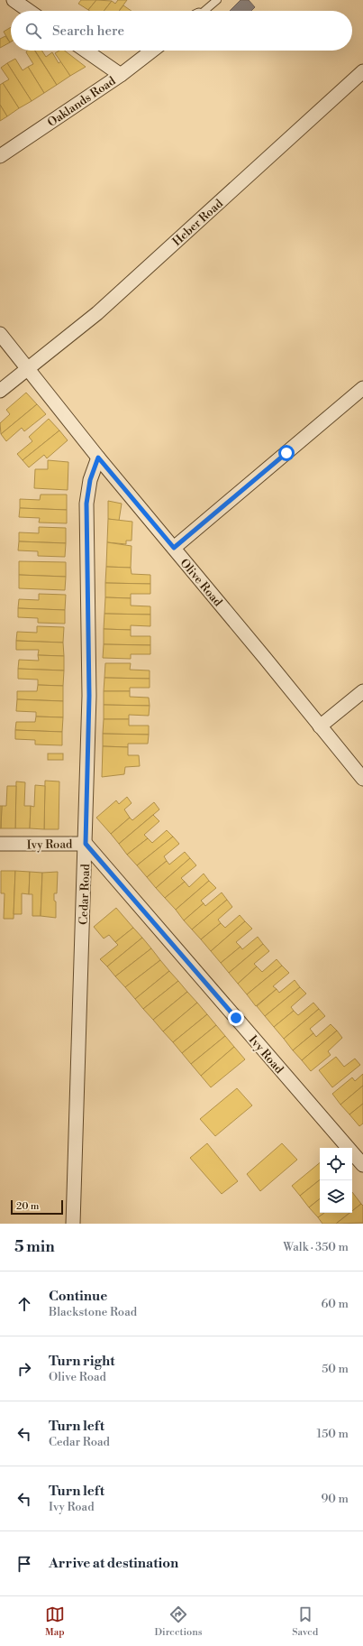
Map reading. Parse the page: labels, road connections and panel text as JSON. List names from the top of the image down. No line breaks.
{"streets":{"street":["Oaklands Road","Heber Road","Olive Road","Ivy Road","Cedar Road"]},"crossings":[["Heber Road","Olive Road"],["Olive Road","Cedar Road"],["Ivy Road","Cedar Road"]],"scale_bar":"20 m","page":{"search":"Search here","scale":"20 m","heading":["5 min","Walk · 350 m"],"list":[["Continue","Blackstone Road","60 m"],["Turn right","Olive Road","50 m"],["Turn left","Cedar Road","150 m"],["Turn left","Ivy Road","90 m"],"Arrive at destination"],"nav":["Map","Directions","Saved"]}}
